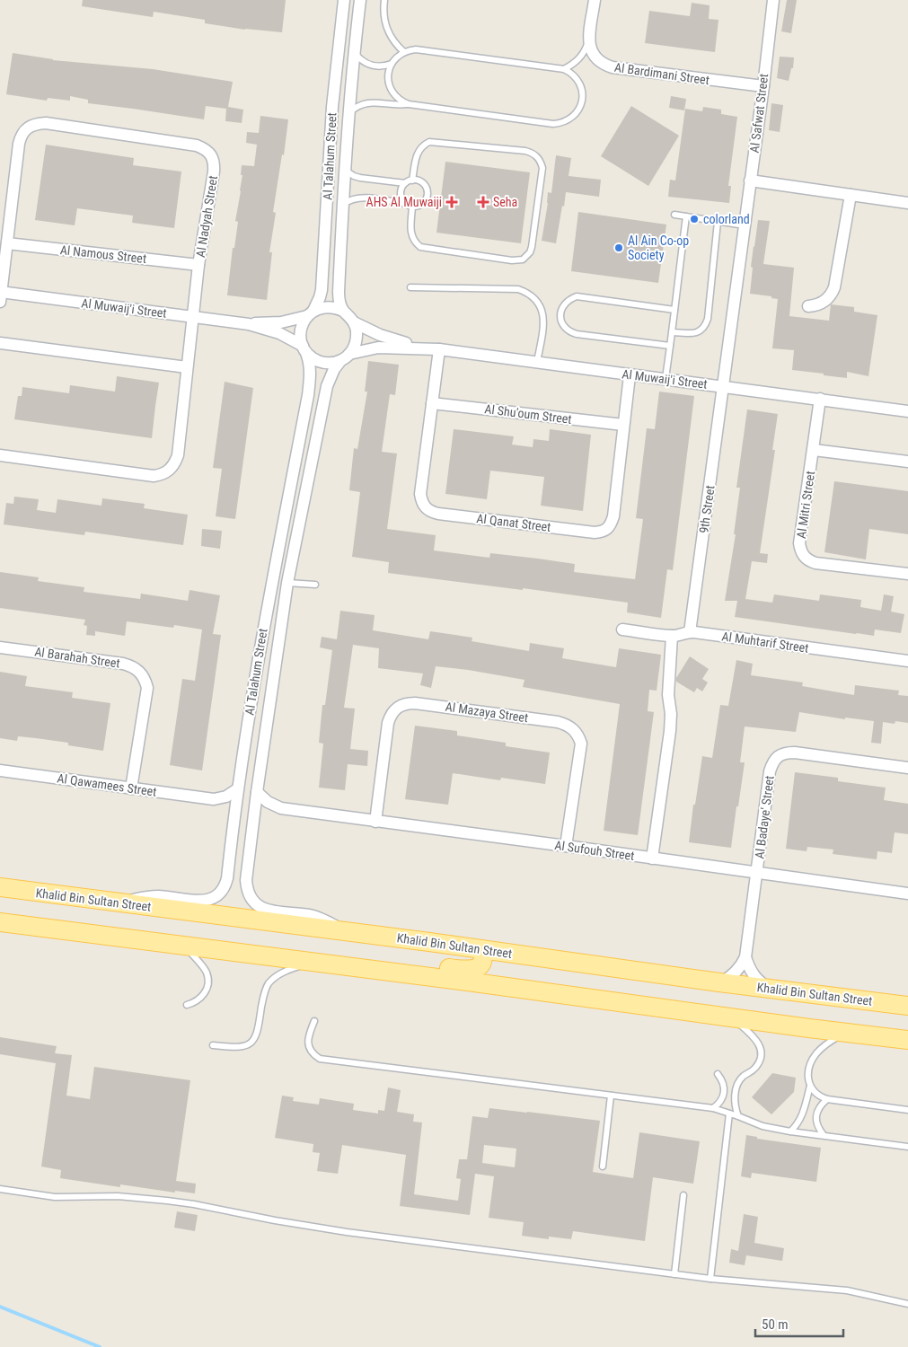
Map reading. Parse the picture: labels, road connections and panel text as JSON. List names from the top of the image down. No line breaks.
{"streets":{"main road":["Khalid Bin Sultan Street"],"street":["Al Bardimani Street","Al Safwat Street","Al Talahum Street","Al Nadyah Street","Al Namous Street","Al Muwaij'i Street","Al Shu'oum Street","Al Mitri Street","9th Street","Al Qanat Street","Al Muhtarif Street","Al Barahah Street","Al Mazaya Street","Al Qawamees Street","Al Badaye' Street","Al Sufouh Street"]},"crossings":[["Al Bardimani Street","Al Safwat Street"],["Al Safwat Street","Al Muwaij'i Street"],["Al Safwat Street","9th Street"],["Al Talahum Street","Al Muwaij'i Street"],["Al Talahum Street","Al Qawamees Street"],["Al Talahum Street","Al Sufouh Street"],["Al Talahum Street","Khalid Bin Sultan Street"],["Al Nadyah Street","Al Namous Street"],["Al Nadyah Street","Al Muwaij'i Street"],["Al Muwaij'i Street","Al Mitri Street"],["Al Muwaij'i Street","9th Street"],["Al Muwaij'i Street","Al Qanat Street"],["Al Shu'oum Street","Al Qanat Street"],["9th Street","Al Muhtarif Street"],["Al Barahah Street","Al Qawamees Street"],["Al Mazaya Street","Al Sufouh Street"],["Al Badaye' Street","Al Sufouh Street"],["Al Badaye' Street","Khalid Bin Sultan Street"]],"places":{"health":["AHS Al Muwaiji","Seha"],"other":["colorland","Al Ain Co-op Society"]},"scale_bar":"50 m"}
